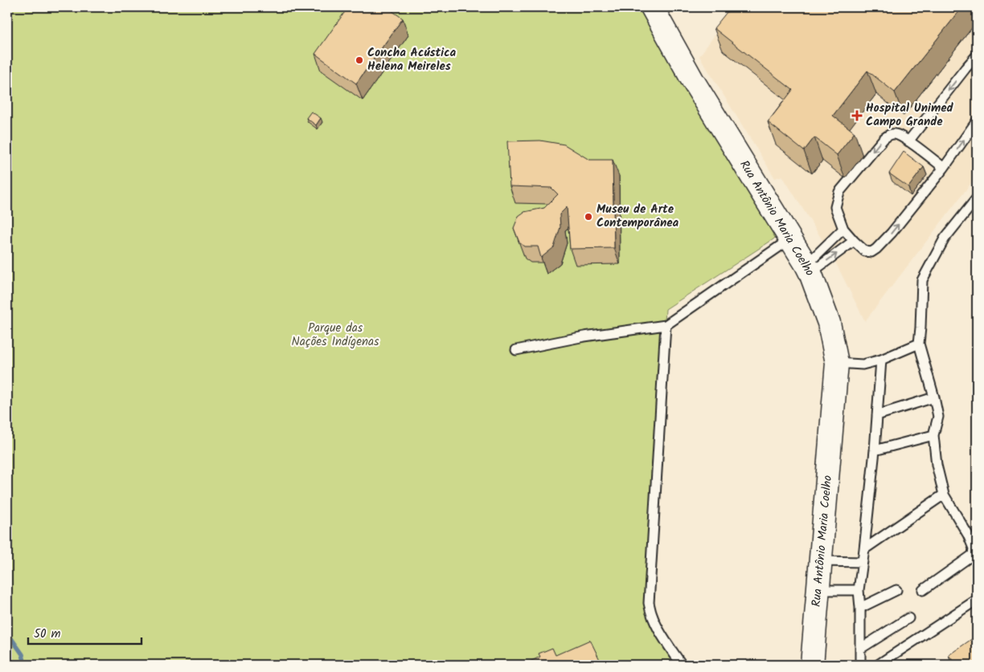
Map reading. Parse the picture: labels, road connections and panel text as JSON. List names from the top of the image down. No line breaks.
{"streets":{"street":["Rua Antônio Maria Coelho"]},"parks":["Parque das Nações Indígenas"],"places":{"other":["Concha Acústica Helena Meireles","Museu de Arte Contemporânea"],"health":["Hospital Unimed Campo Grande"]},"scale_bar":"50 m"}
